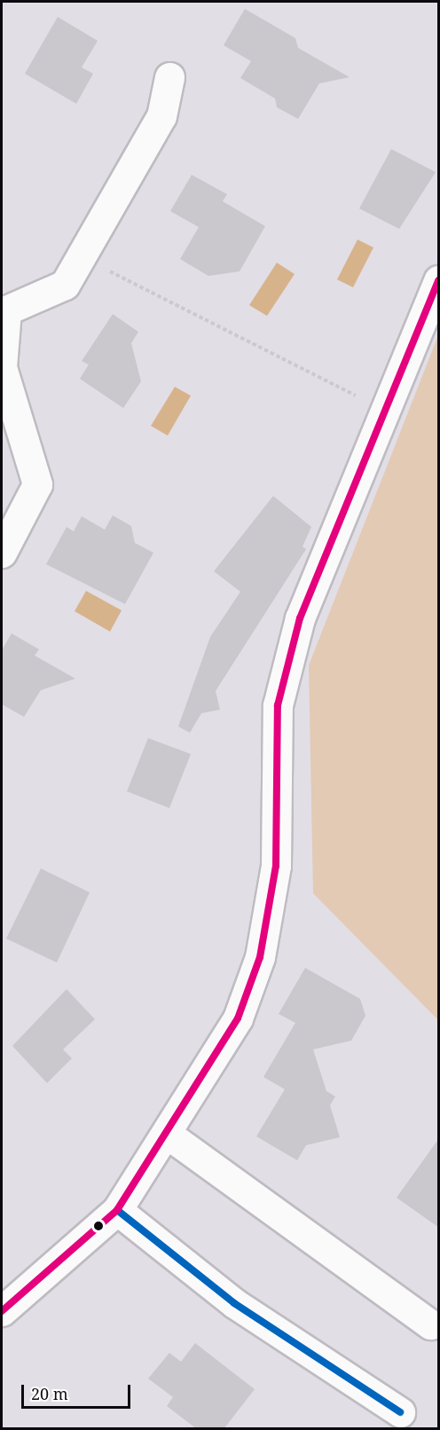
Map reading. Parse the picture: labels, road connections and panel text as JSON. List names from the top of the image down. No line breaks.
{"scale_bar":"20 m"}
